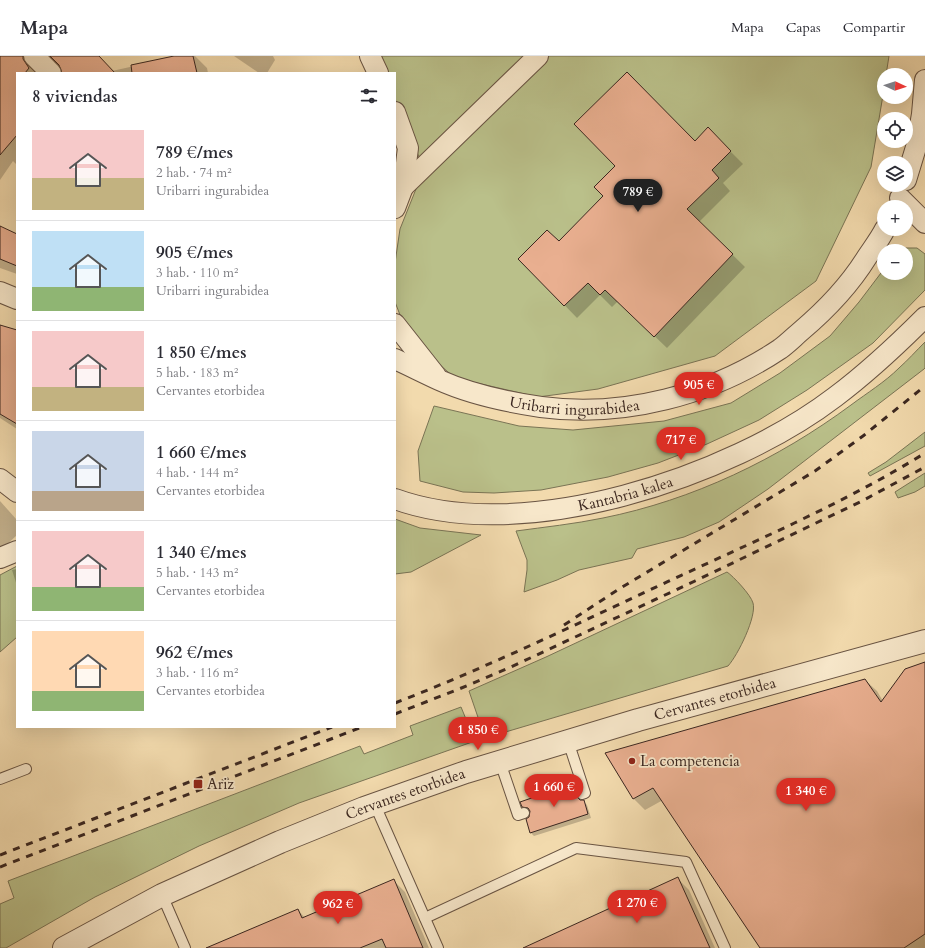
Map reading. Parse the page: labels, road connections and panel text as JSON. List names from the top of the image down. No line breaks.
{"streets":{"street":["Uribarri ingurabidea","Kantabria kalea","Cervantes etorbidea"]},"places":{"other":["La competencia"],"transit":["Ariz"]},"north":"right","page":{"header":"Mapa","nav":["Mapa","Capas","Compartir"],"map_buttons":["+","−"],"heading":"8 viviendas","list":[{"name":"789 €/mes","note":"2 hab. · 74 m² · Uribarri ingurabidea"},{"name":"905 €/mes","note":"3 hab. · 110 m² · Uribarri ingurabidea"},{"name":"1 850 €/mes","note":"5 hab. · 183 m² · Cervantes etorbidea"},{"name":"1 660 €/mes","note":"4 hab. · 144 m² · Cervantes etorbidea"},{"name":"1 340 €/mes","note":"5 hab. · 143 m² · Cervantes etorbidea"},{"name":"962 €/mes","note":"3 hab. · 116 m² · Cervantes etorbidea"}],"price":["789 €","905 €","717 €","1 850 €","1 660 €","1 340 €","1 270 €","962 €"]}}
